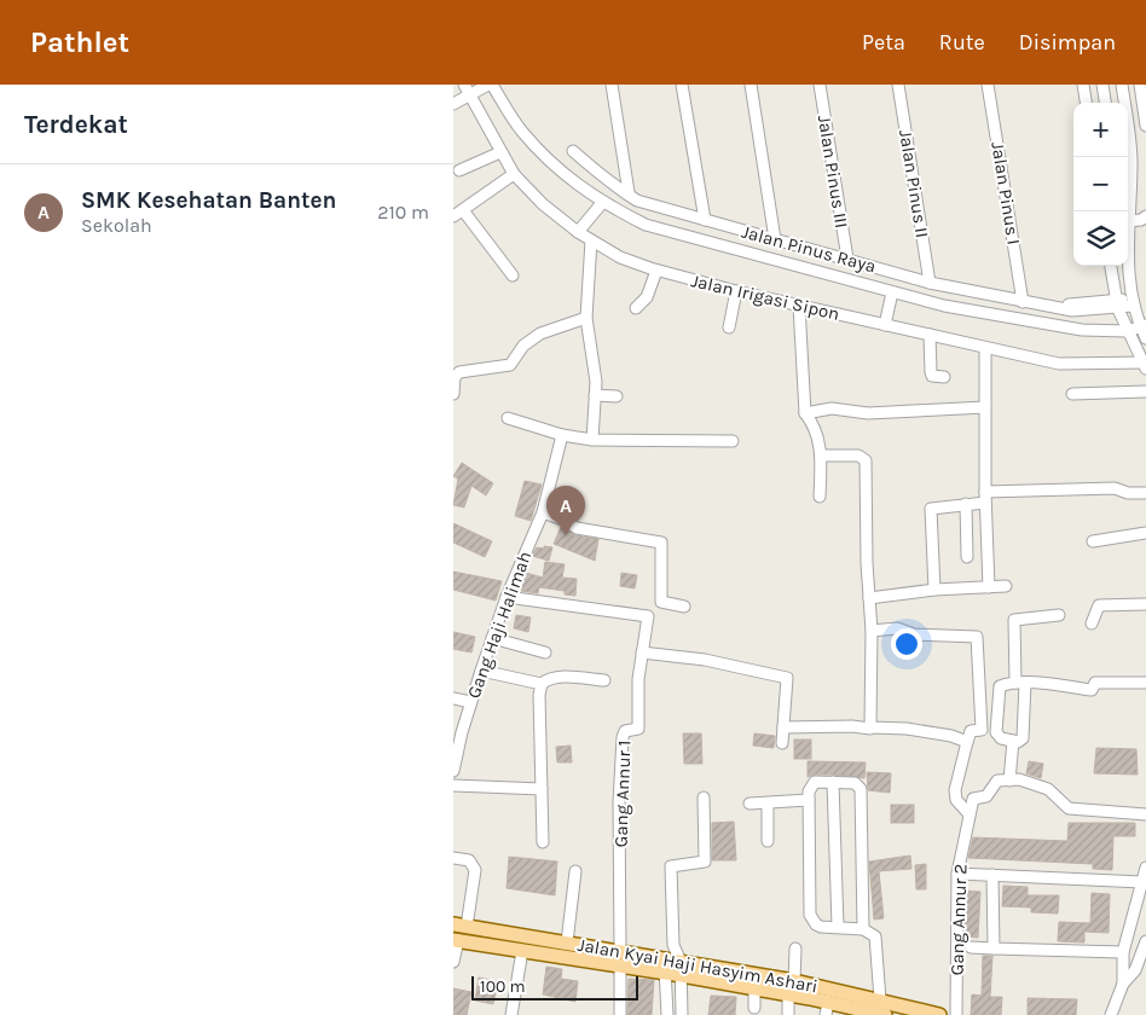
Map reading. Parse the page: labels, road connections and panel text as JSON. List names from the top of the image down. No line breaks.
{"streets":{"main road":["Jalan Kyai Haji Hasyim Ashari"],"street":["Jalan Pinus III","Jalan Pinus II","Jalan Pinus I","Jalan Pinus Raya","Jalan Irigasi Sipon","Gang Haji Halimah","Gang Annur 1","Gang Annur 2"]},"crossings":[["Jalan Pinus III","Jalan Pinus Raya"],["Jalan Pinus II","Jalan Pinus Raya"],["Jalan Pinus I","Jalan Pinus Raya"],["Gang Haji Halimah","Gang Annur 1"],["Gang Annur 1","Jalan Kyai Haji Hasyim Ashari"]],"scale_bar":"100 m","page":{"header":"Pathlet","nav":["Peta","Rute","Disimpan"],"heading":"Terdekat","map_buttons":["+","−"],"list":[{"mark":"A","name":"SMK Kesehatan Banten","note":"Sekolah","value":"210 m"}],"pins":"A","scale":"100 m"}}
